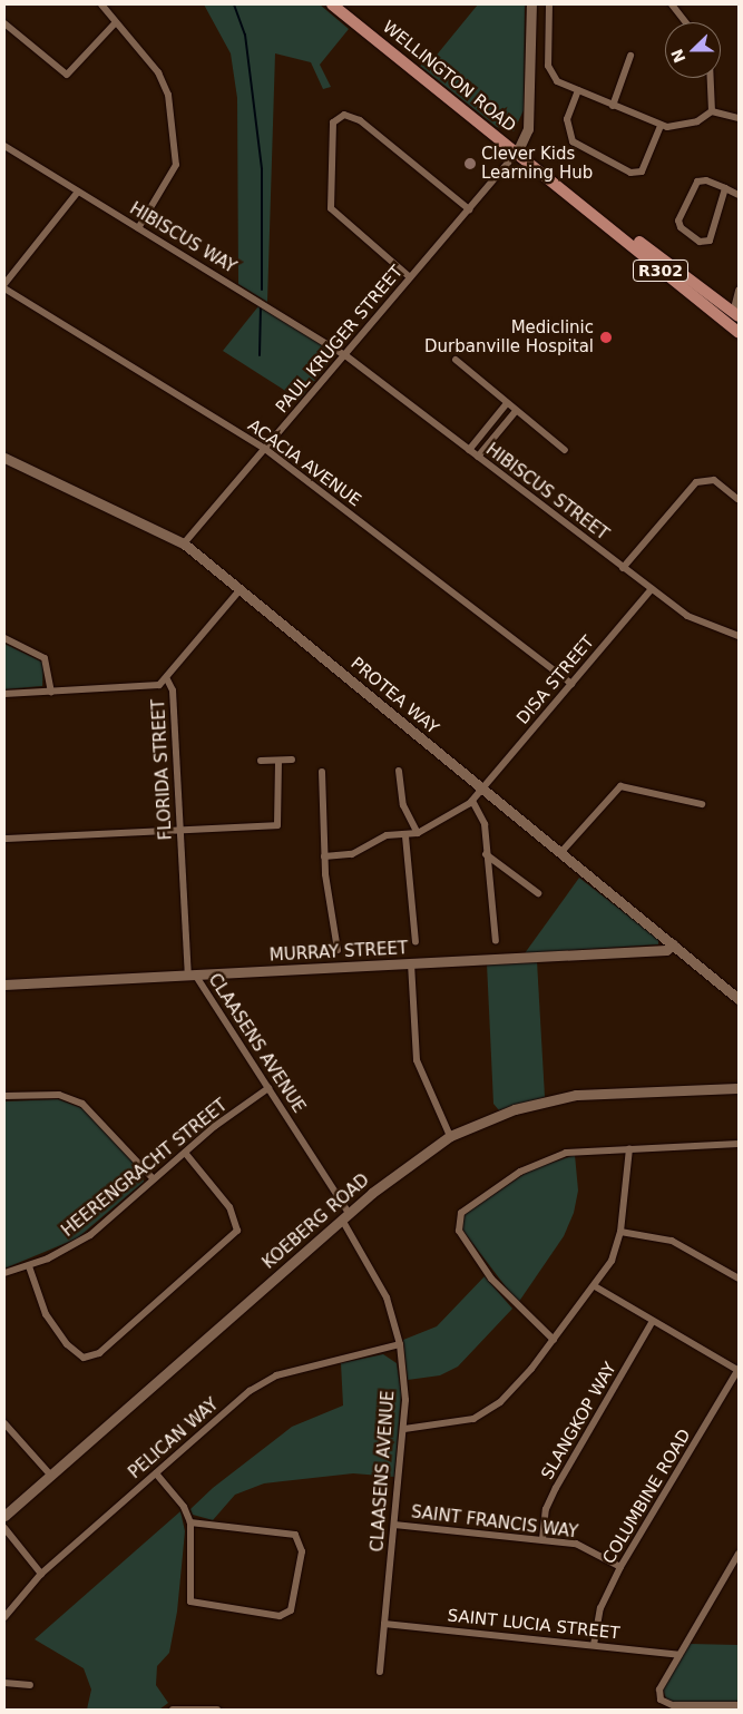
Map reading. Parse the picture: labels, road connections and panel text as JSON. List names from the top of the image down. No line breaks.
{"streets":{"main road":["WELLINGTON ROAD","R302"],"street":["HIBISCUS WAY","PAUL KRUGER STREET","ACACIA AVENUE","HIBISCUS STREET","DISA STREET","PROTEA WAY","FLORIDA STREET","MURRAY STREET","CLAASENS AVENUE","HEERENGRACHT STREET","KOEBERG ROAD","SLANGKOP WAY","PELICAN WAY","COLUMBINE ROAD","SAINT FRANCIS WAY","SAINT LUCIA STREET"]},"crossings":[["WELLINGTON ROAD","PAUL KRUGER STREET"],["HIBISCUS WAY","PAUL KRUGER STREET"],["HIBISCUS WAY","HIBISCUS STREET"],["PAUL KRUGER STREET","ACACIA AVENUE"],["PAUL KRUGER STREET","HIBISCUS STREET"],["PAUL KRUGER STREET","PROTEA WAY"],["ACACIA AVENUE","DISA STREET"],["HIBISCUS STREET","DISA STREET"],["DISA STREET","PROTEA WAY"],["PROTEA WAY","FLORIDA STREET"],["PROTEA WAY","MURRAY STREET"],["FLORIDA STREET","MURRAY STREET"],["FLORIDA STREET","CLAASENS AVENUE"],["MURRAY STREET","CLAASENS AVENUE"],["CLAASENS AVENUE","HEERENGRACHT STREET"],["CLAASENS AVENUE","KOEBERG ROAD"],["CLAASENS AVENUE","PELICAN WAY"],["CLAASENS AVENUE","SAINT FRANCIS WAY"],["CLAASENS AVENUE","SAINT LUCIA STREET"],["SLANGKOP WAY","SAINT FRANCIS WAY"],["COLUMBINE ROAD","SAINT FRANCIS WAY"],["COLUMBINE ROAD","SAINT LUCIA STREET"]],"places":["Clever Kids Learning Hub","Mediclinic Durbanville Hospital"],"north":"left"}
